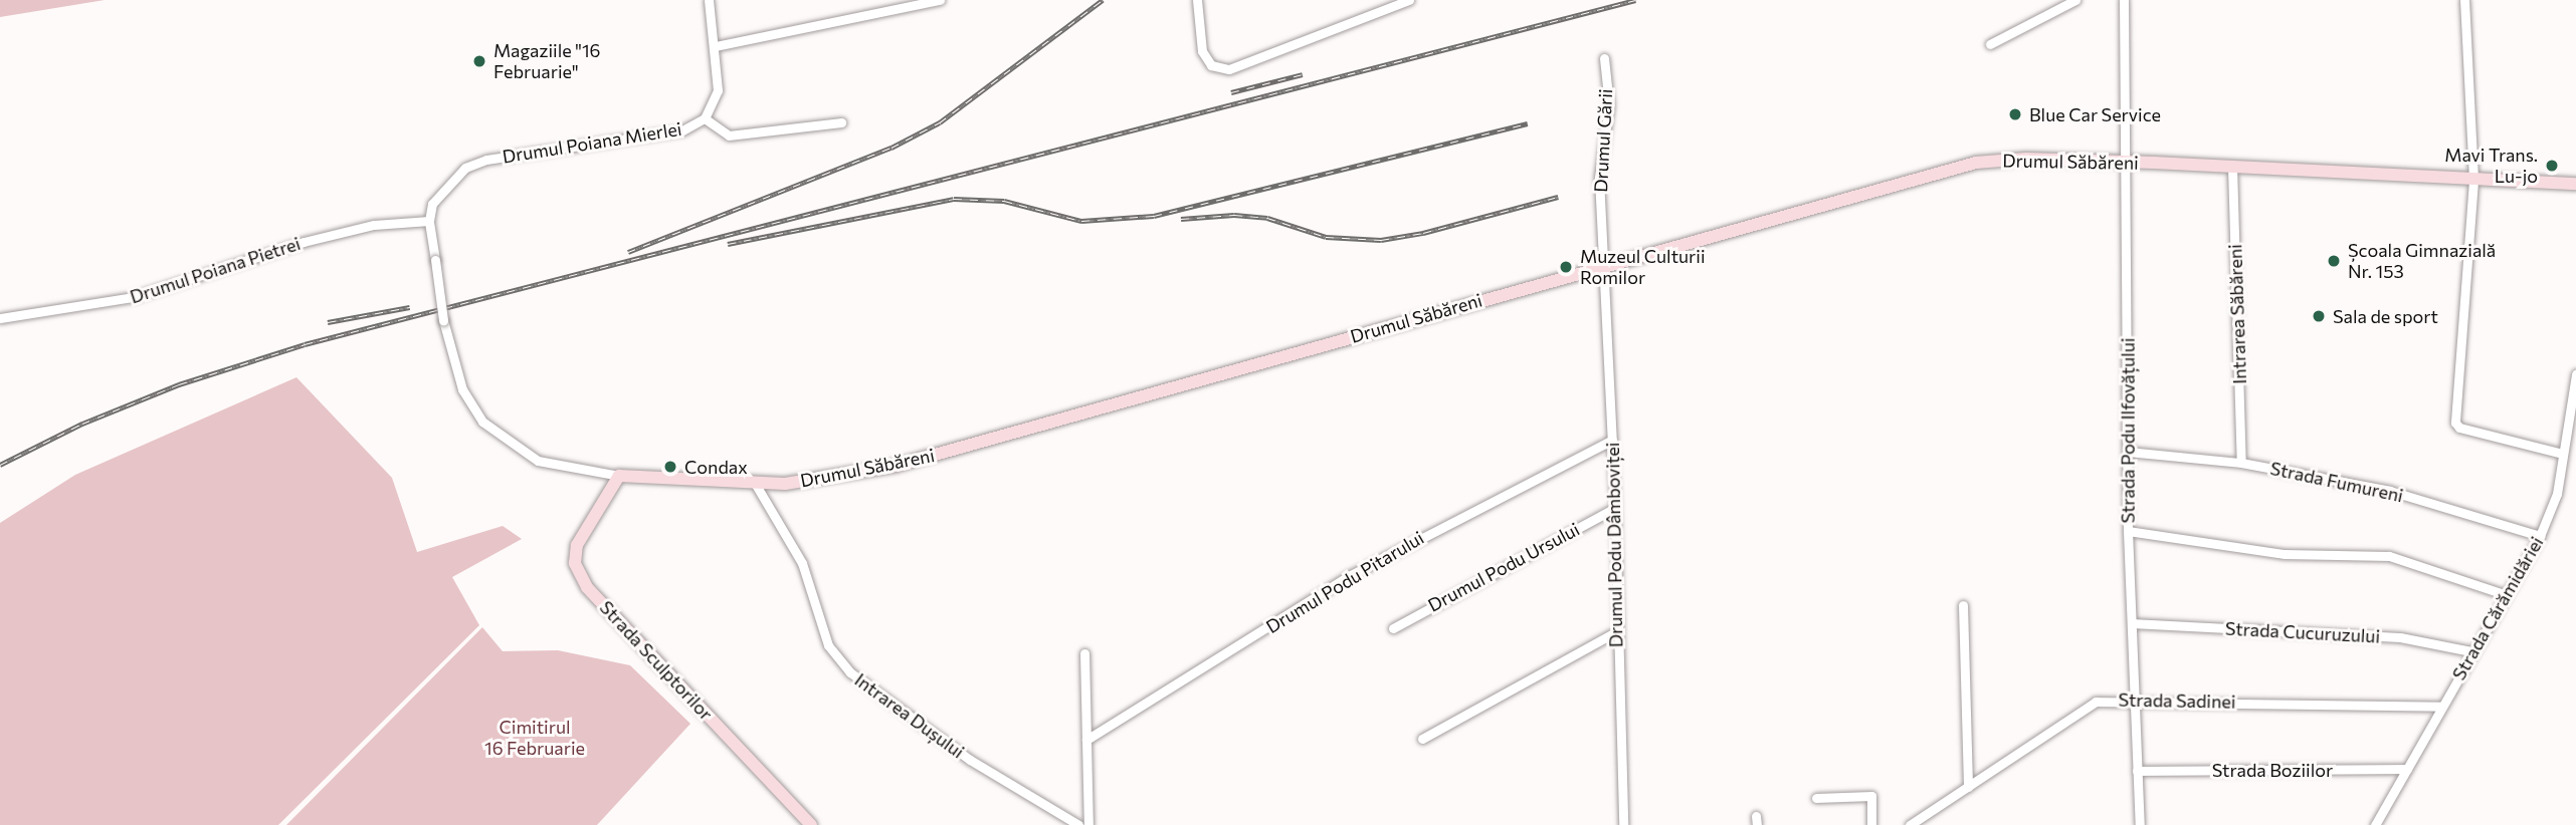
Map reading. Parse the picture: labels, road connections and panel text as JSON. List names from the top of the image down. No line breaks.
{"streets":{"main road":["Drumul Săbăreni","Strada Sculptorilor"],"street":["Drumul Gării","Drumul Poiana Mierlei","Drumul Poiana Pietrei","Intrarea Săbăreni","Strada Podu Ilfovățului","Strada Fumureni","Drumul Podu Dâmboviței","Drumul Podu Ursului","Drumul Podu Pitarului","Strada Cărămidăriei","Strada Cucuruzului","Strada Sadinei","Intrarea Dușului","Strada Boziilor"]},"crossings":[["Drumul Gării","Drumul Săbăreni"],["Drumul Gării","Drumul Podu Dâmboviței"],["Drumul Poiana Mierlei","Drumul Săbăreni"],["Drumul Poiana Mierlei","Drumul Poiana Pietrei"],["Drumul Săbăreni","Drumul Poiana Pietrei"],["Drumul Săbăreni","Intrarea Săbăreni"],["Drumul Săbăreni","Strada Podu Ilfovățului"],["Drumul Săbăreni","Drumul Podu Dâmboviței"],["Drumul Săbăreni","Strada Sculptorilor"],["Drumul Săbăreni","Intrarea Dușului"],["Intrarea Săbăreni","Strada Fumureni"],["Strada Podu Ilfovățului","Strada Fumureni"],["Strada Podu Ilfovățului","Strada Cucuruzului"],["Strada Podu Ilfovățului","Strada Sadinei"],["Strada Podu Ilfovățului","Strada Boziilor"],["Strada Fumureni","Strada Cărămidăriei"],["Drumul Podu Dâmboviței","Drumul Podu Ursului"],["Drumul Podu Dâmboviței","Drumul Podu Pitarului"],["Strada Cărămidăriei","Strada Cucuruzului"],["Strada Cărămidăriei","Strada Sadinei"],["Strada Cărămidăriei","Strada Boziilor"]],"parks":["Cimitirul 16 Februarie"],"places":["Magaziile \"16 Februarie\"","Blue Car Service","Mavi Trans. Lu-jo","Școala Gimnazială Nr. 153","Muzeul Culturii Romilor","Sala de sport","Condax"]}
